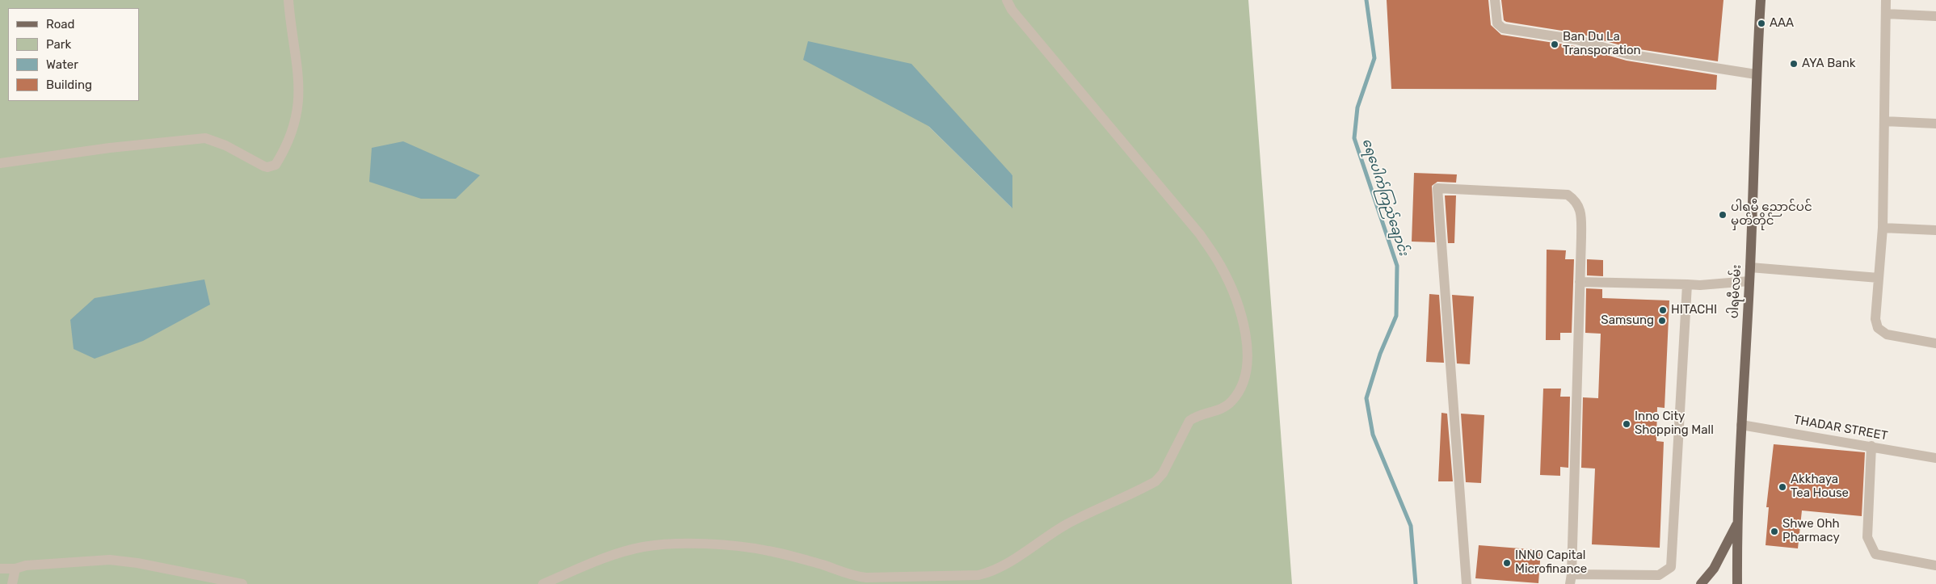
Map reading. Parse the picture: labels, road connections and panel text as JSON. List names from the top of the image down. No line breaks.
{"streets":{"main road":["ပါရမီလမ်း"],"street":["THADAR STREET"]},"crossings":[["ပါရမီလမ်း","THADAR STREET"]],"water":["ရေပေါက်ကြည်ချောင်း"],"places":["AAA","Ban Du La Transporation","AYA Bank","ပါရမီ ညောင်ပင် မှတ်တိုင်","HITACHI","Samsung","Inno City Shopping Mall","Akkhaya Tea House","Shwe Ohh Pharmacy","INNO Capital Microfinance"],"legend":["Road","Park","Water","Building"]}
